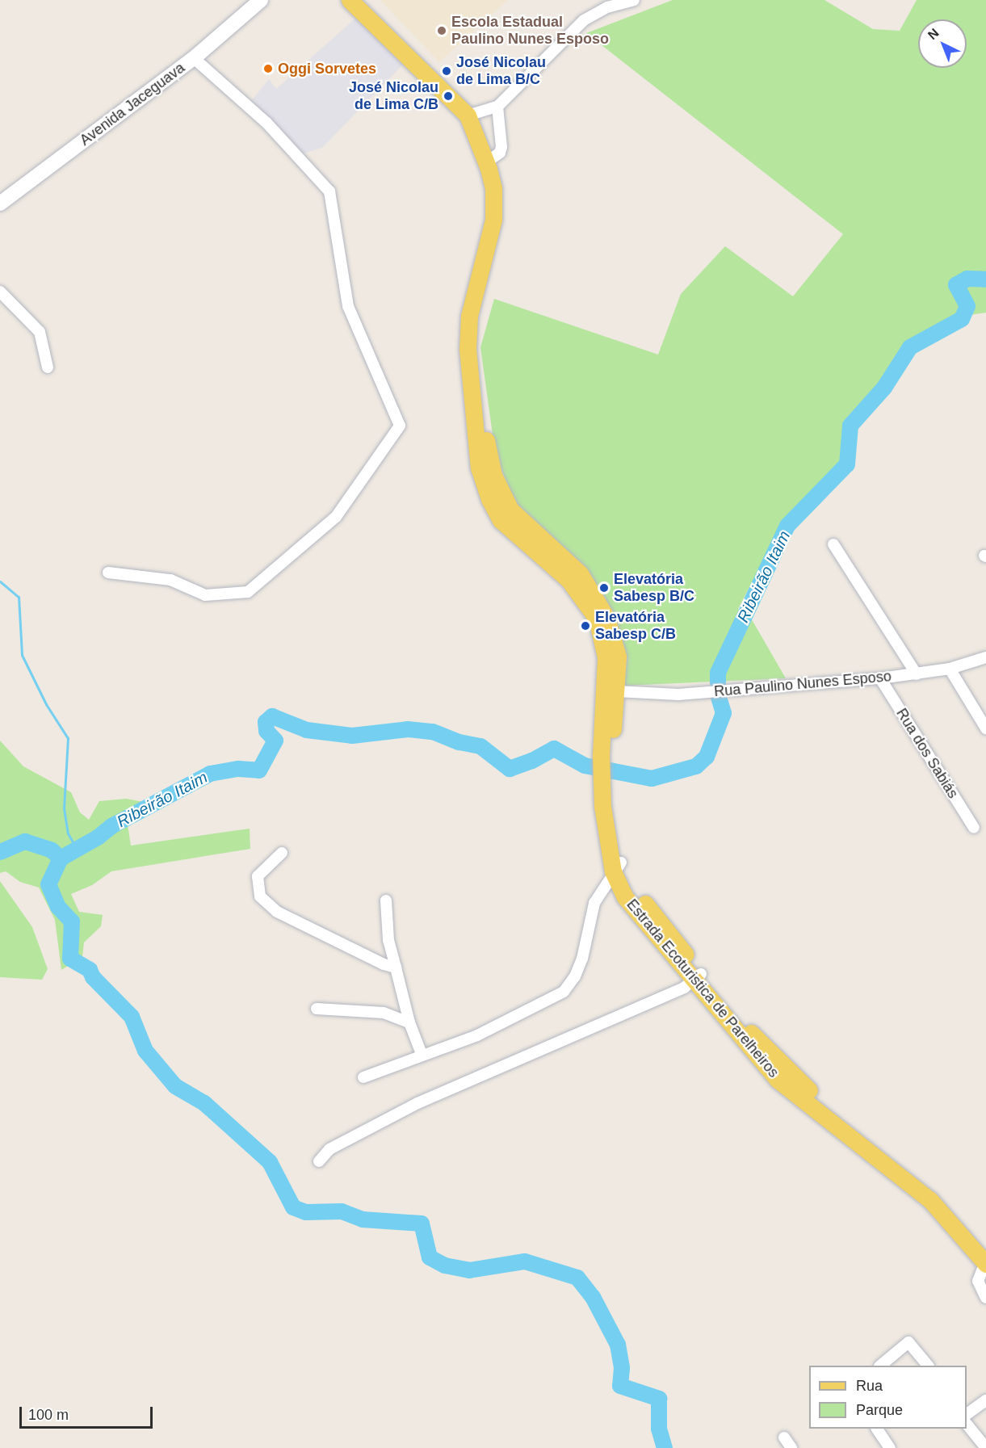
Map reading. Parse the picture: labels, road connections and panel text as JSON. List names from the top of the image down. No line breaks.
{"streets":{"main road":["Avenida Jaceguava","Estrada Ecoturistica de Parelheiros"],"street":["Rua Paulino Nunes Esposo","Rua dos Sabiás"]},"crossings":[["Rua Paulino Nunes Esposo","Rua dos Sabiás"],["Rua Paulino Nunes Esposo","Estrada Ecoturistica de Parelheiros"]],"water":["Ribeirão Itaim"],"places":["Escola Estadual Paulino Nunes Esposo","Oggi Sorvetes","José Nicolau de Lima B/C","José Nicolau de Lima C/B","Elevatória Sabesp B/C","Elevatória Sabesp C/B"],"legend":["Rua","Parque"],"scale_bar":"100 m","north":"top left"}
